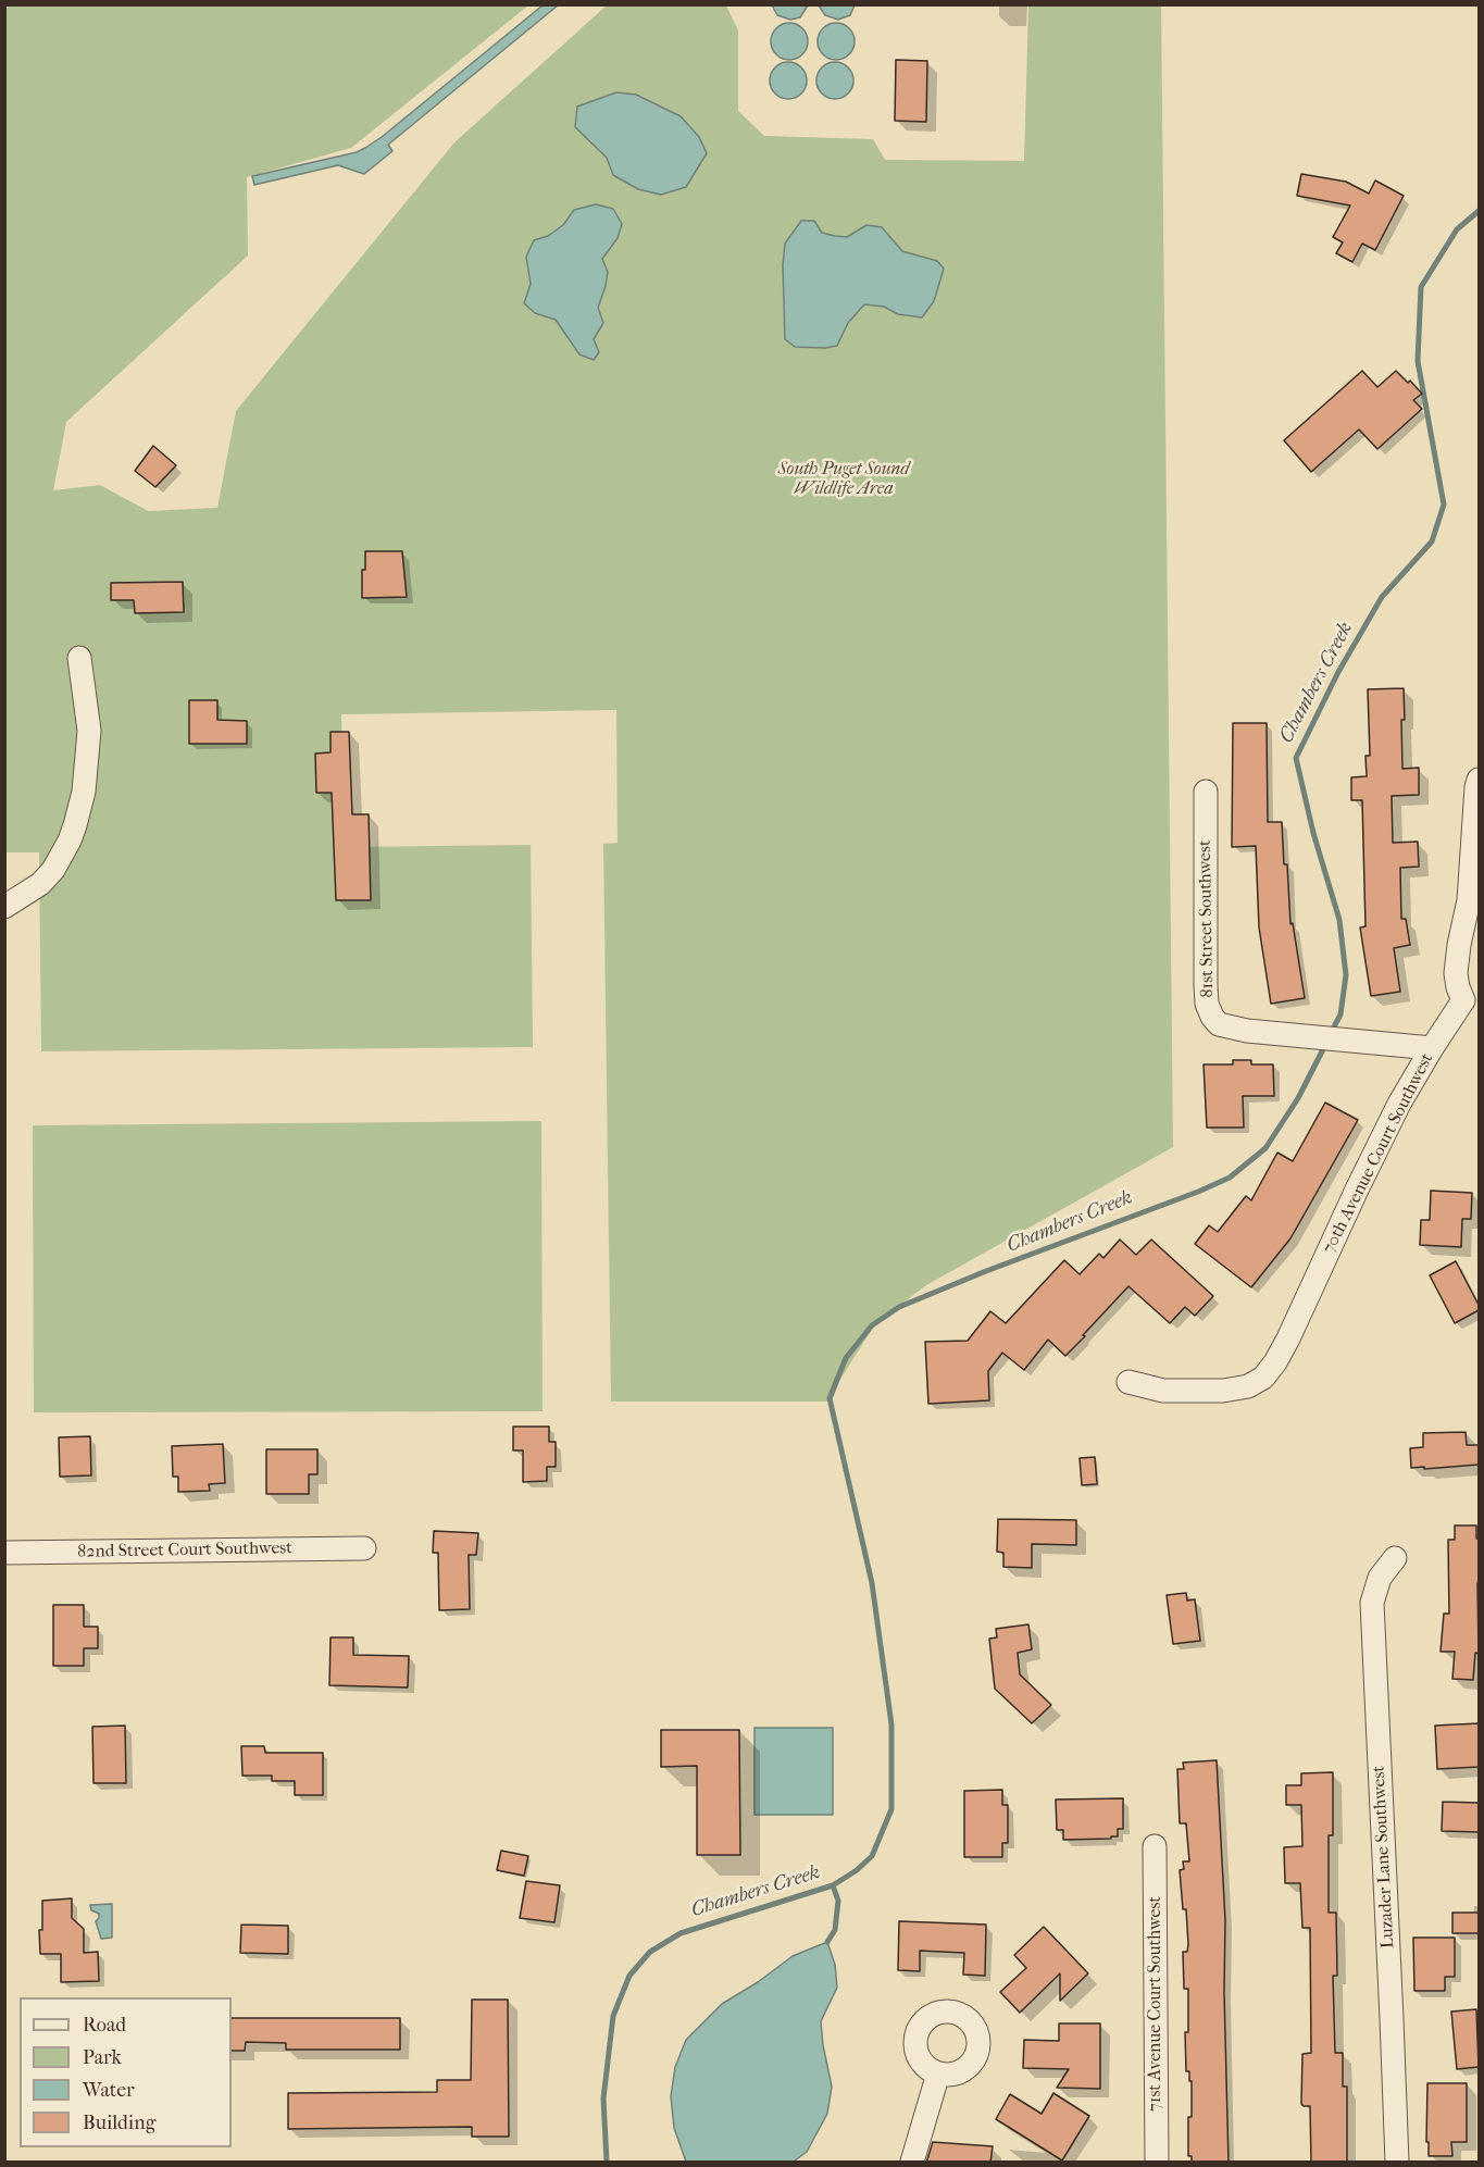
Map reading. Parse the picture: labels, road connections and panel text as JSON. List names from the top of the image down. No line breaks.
{"streets":{"street":["81st Street Southwest","70th Avenue Court Southwest","82nd Street Court Southwest","Luzader Lane Southwest","71st Avenue Court Southwest"]},"crossings":[["81st Street Southwest","70th Avenue Court Southwest"]],"water":["Chambers Creek"],"parks":["South Puget Sound Wildlife Area"],"legend":["Road","Park","Water","Building"]}
